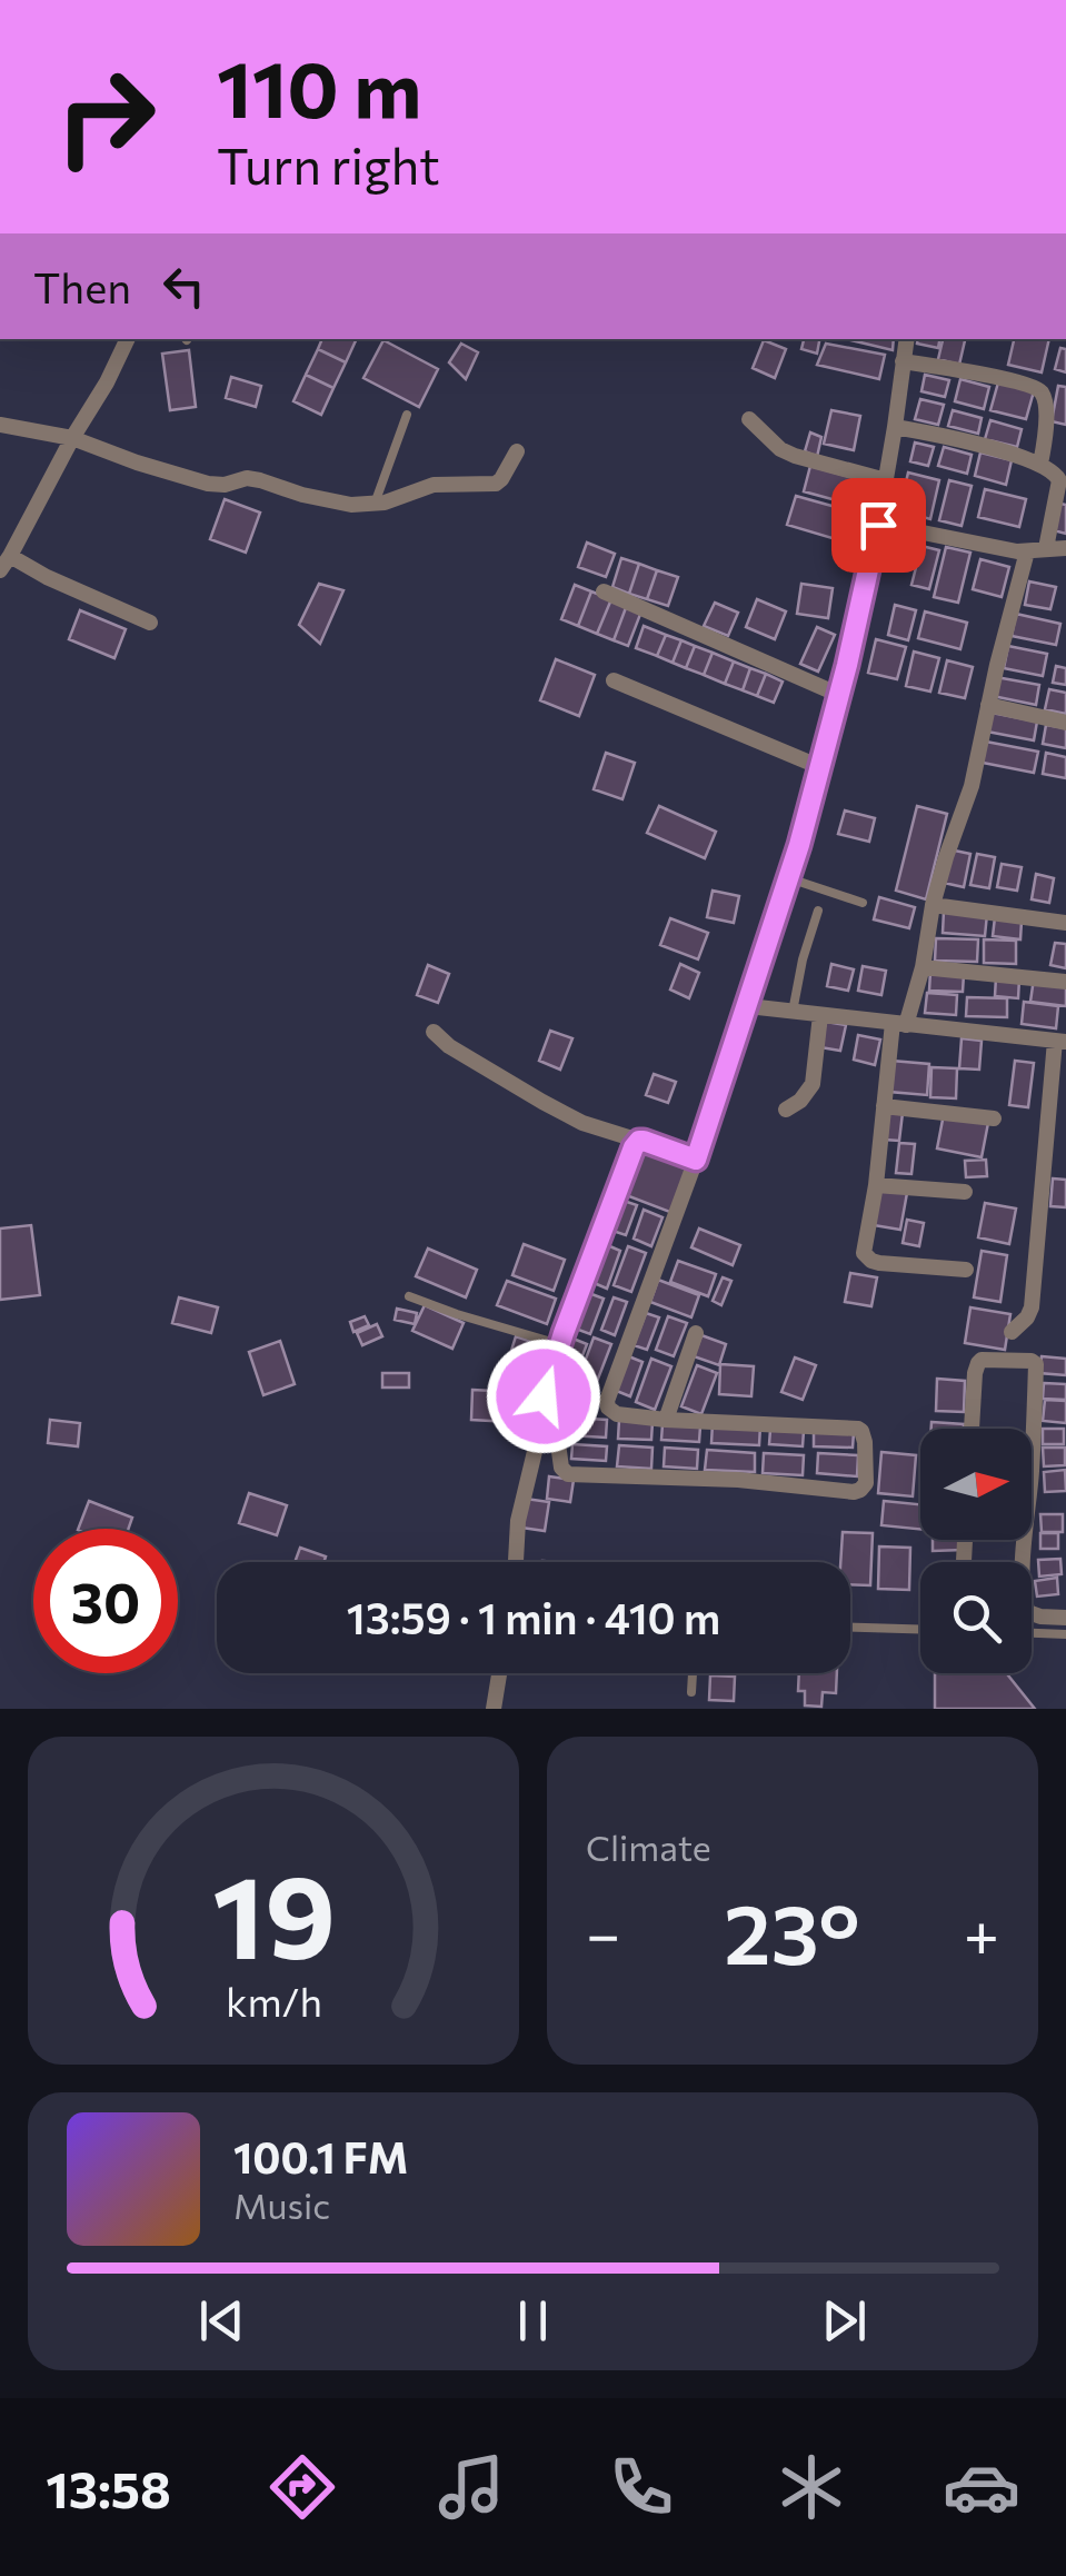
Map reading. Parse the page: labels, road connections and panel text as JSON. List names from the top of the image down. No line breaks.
{"north":"right","page":{"turn":["110 m","Turn right"],"then":"Then","limit":"30","trip":"13:59 · 1 min · 410 m","tile":"Climate","heat":["−","23°","+"],"song":["100.1 FM","Music"],"tabs":"13:58","gauge":["19","km/h"]}}
